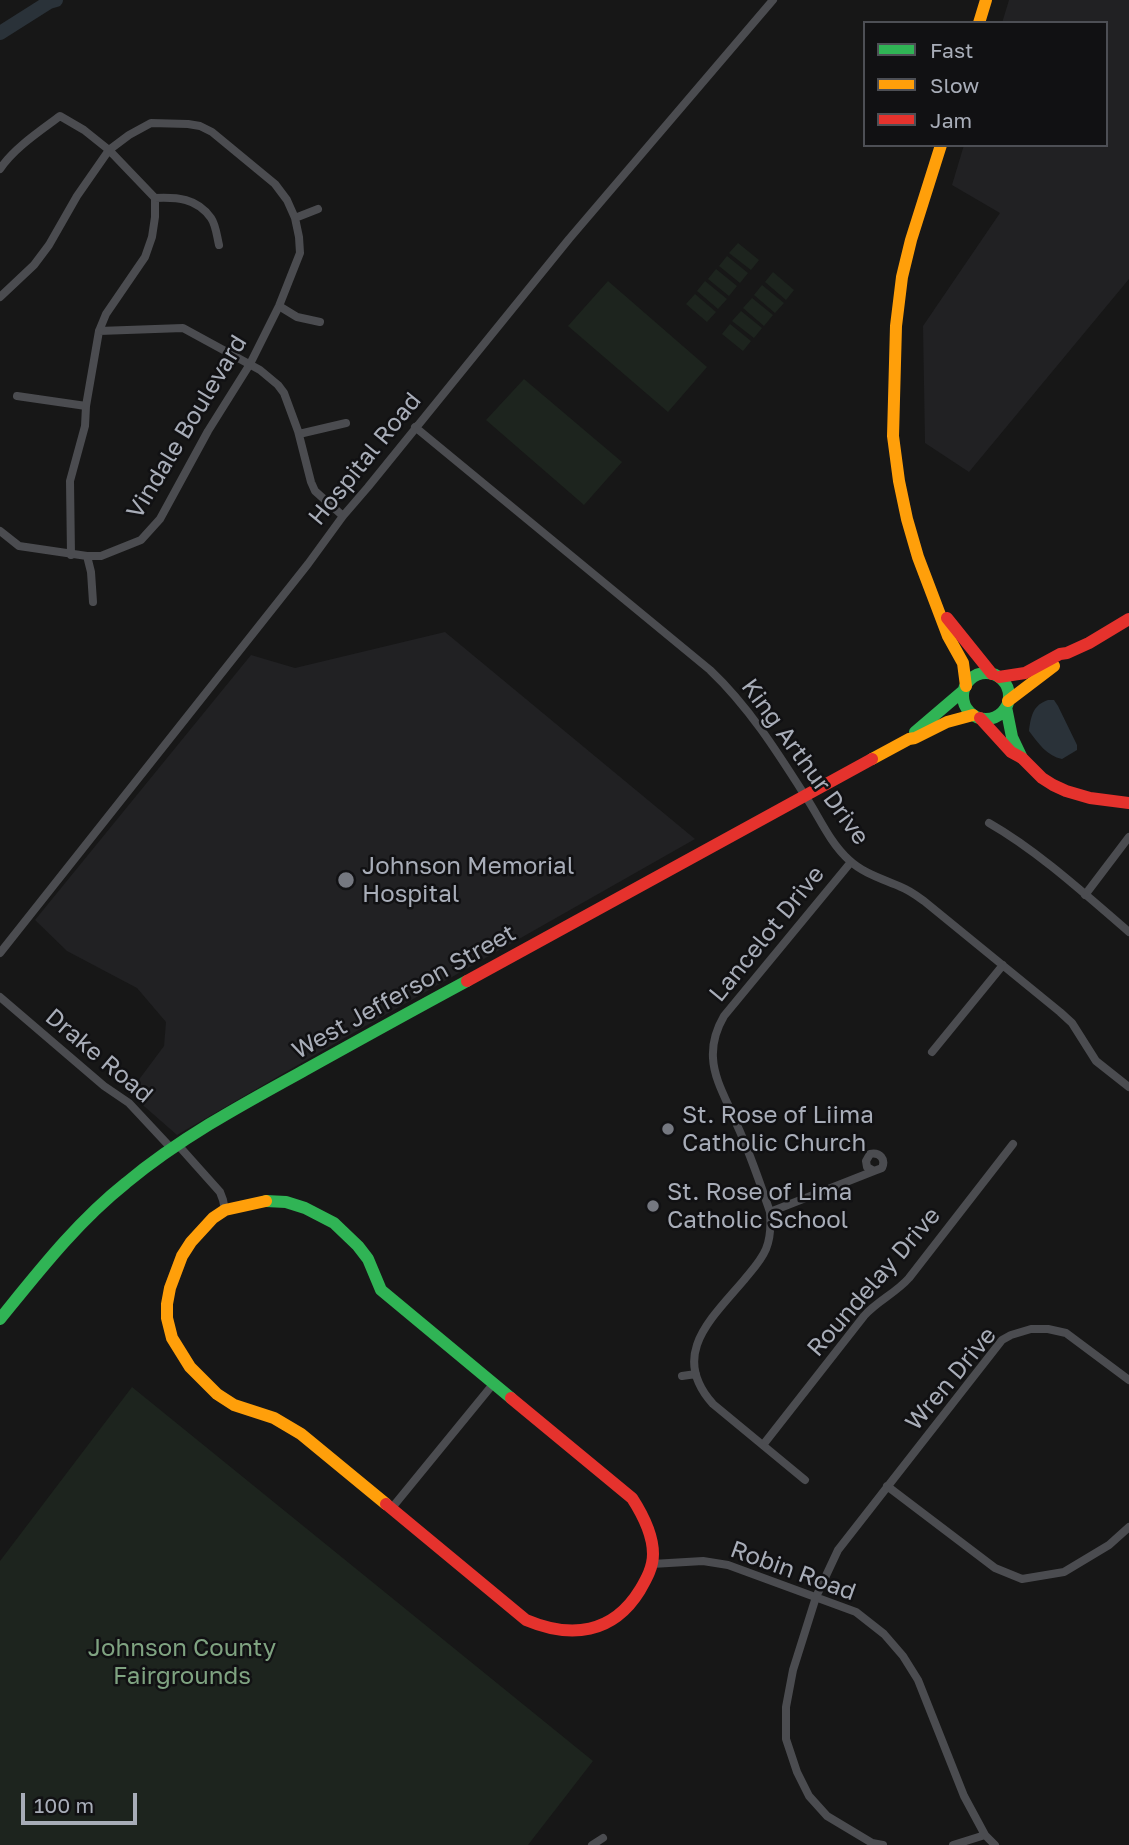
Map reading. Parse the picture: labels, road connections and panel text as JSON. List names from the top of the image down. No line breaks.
{"streets":{"main road":["West Jefferson Street"],"street":["Vindale Boulevard","Hospital Road","King Arthur Drive","Lancelot Drive","Drake Road","Roundelay Drive","Wren Drive","Robin Road"]},"crossings":[["Hospital Road","King Arthur Drive"],["King Arthur Drive","Lancelot Drive"],["King Arthur Drive","West Jefferson Street"],["West Jefferson Street","Drake Road"],["Wren Drive","Robin Road"]],"parks":["Johnson County Fairgrounds"],"places":["Johnson Memorial Hospital","St. Rose of Liima Catholic Church","St. Rose of Lima Catholic School"],"legend":["Fast","Slow","Jam"],"scale_bar":"100 m"}
